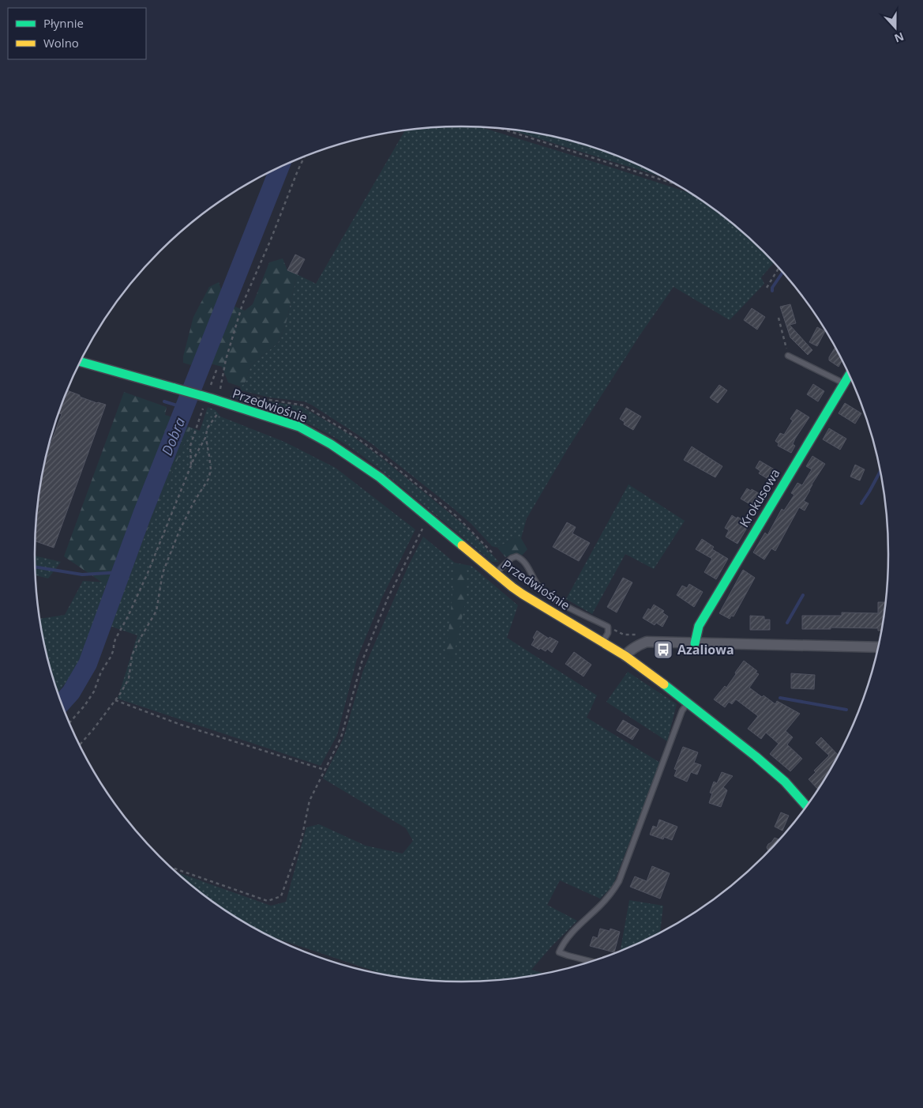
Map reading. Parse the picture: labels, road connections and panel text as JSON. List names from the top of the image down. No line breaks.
{"streets":{"street":["Przedwiośnie","Krokusowa"]},"water":["Dobra"],"places":{"bus stop":["Azaliowa"]},"legend":["Płynnie","Wolno"],"north":"bottom"}
